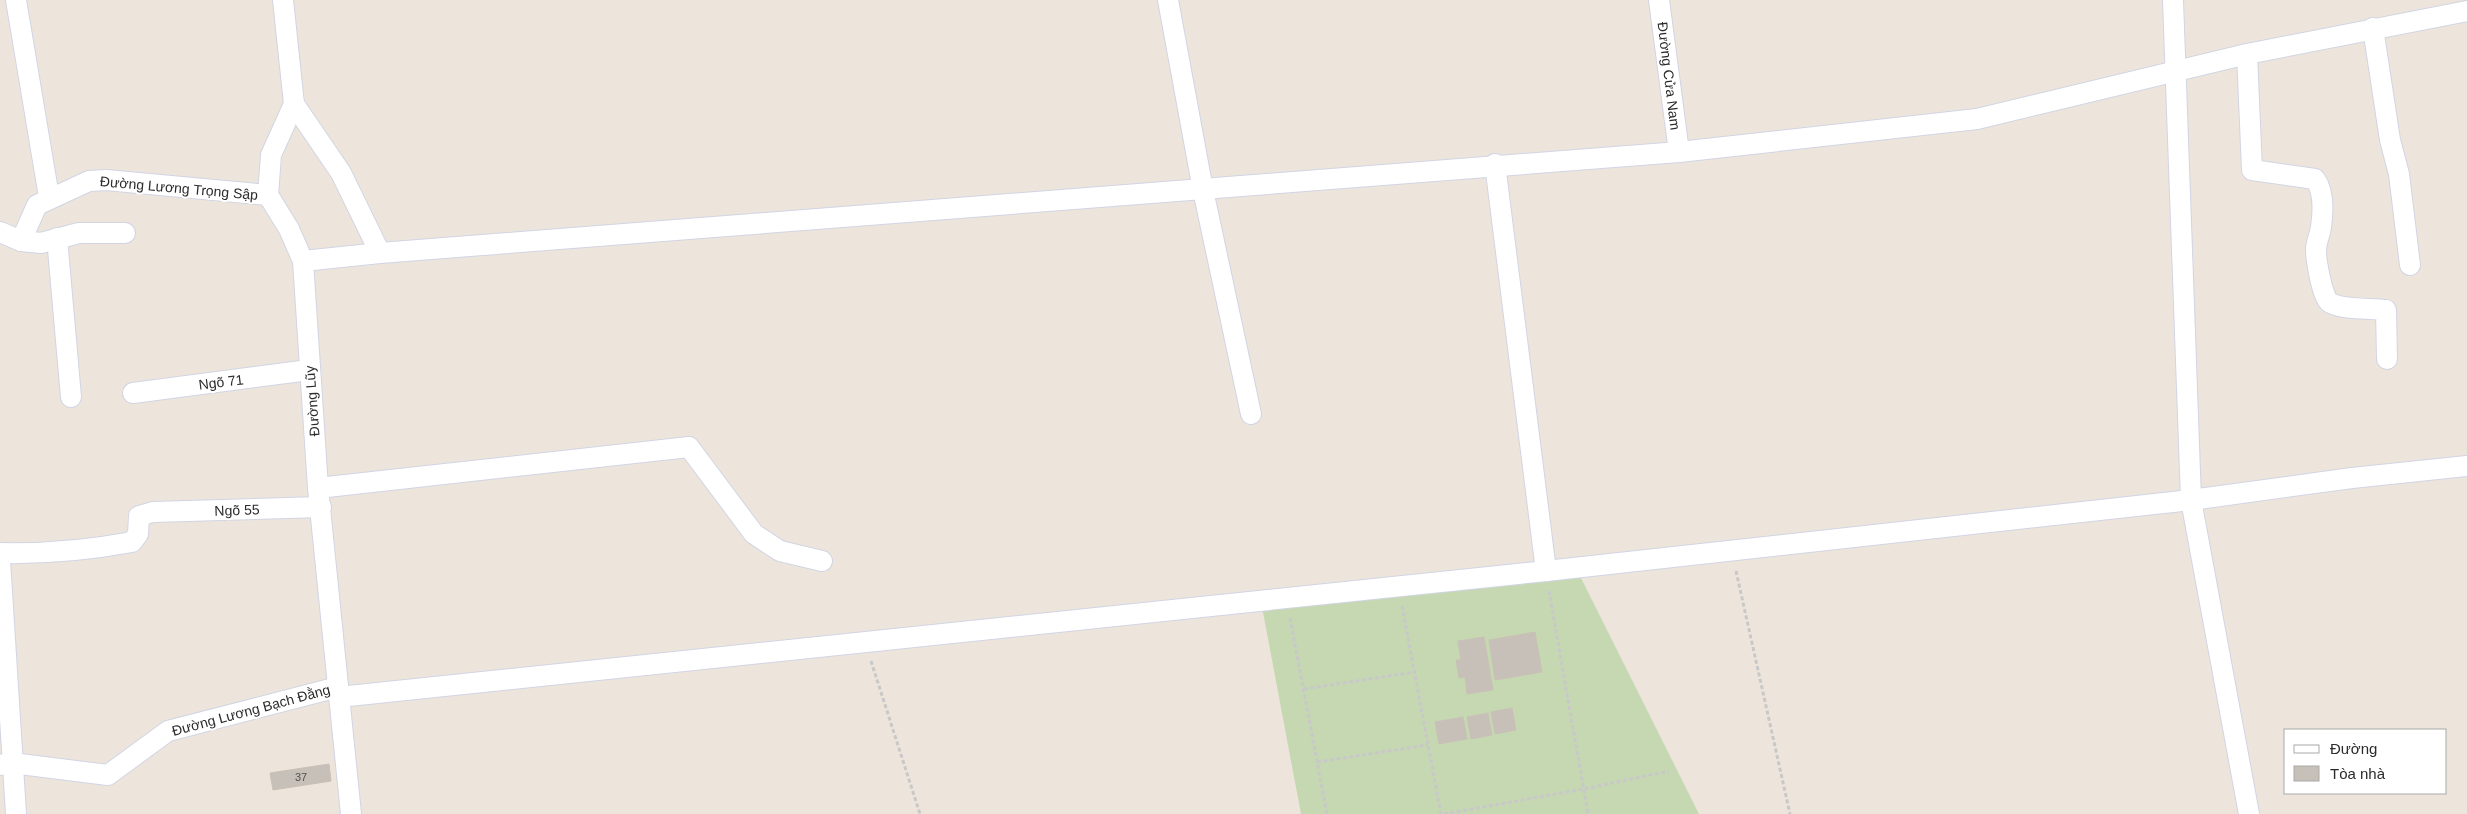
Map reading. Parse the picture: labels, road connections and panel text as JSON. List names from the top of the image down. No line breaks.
{"streets":{"street":["Đường Cửa Nam","Đường Lương Trọng Sập","Ngõ 71","Đường Lũy","Ngõ 55","Đường Lương Bạch Đằng"]},"crossings":[["Đường Lương Trọng Sập","Đường Lũy"],["Ngõ 71","Đường Lũy"],["Đường Lũy","Ngõ 55"],["Đường Lũy","Đường Lương Bạch Đằng"]],"house_numbers":["37"],"legend":["Đường","Tòa nhà"]}
